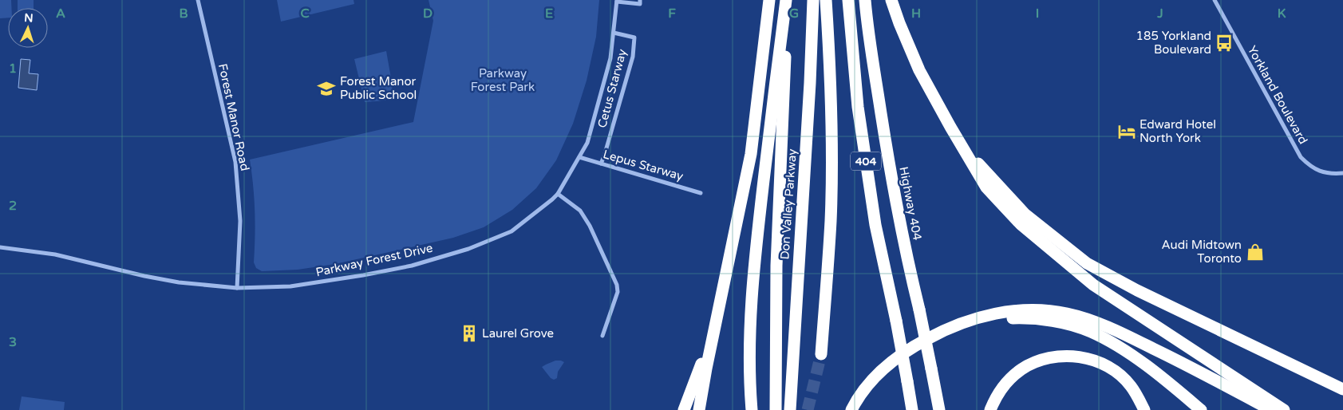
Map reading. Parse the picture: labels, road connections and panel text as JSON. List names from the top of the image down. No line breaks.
{"streets":{"highway":["404","Highway 404","Don Valley Parkway"],"street":["Cetus Starway","Yorkland Boulevard","Forest Manor Road","Lepus Starway","Parkway Forest Drive"]},"crossings":[["Cetus Starway","Lepus Starway"],["Cetus Starway","Parkway Forest Drive"],["Forest Manor Road","Parkway Forest Drive"],["Lepus Starway","Parkway Forest Drive"]],"parks":["Parkway Forest Park"],"places":{"bus stop":["185 Yorkland Boulevard"],"school or university":["Forest Manor Public School"],"hotel":["Edward Hotel North York"],"shop":["Audi Midtown Toronto"],"building":["Laurel Grove"]},"north":"top","grid":{"columns":["A","B","C","D","E","F","G","H","I","J","K"],"rows":["1","2","3"]}}
